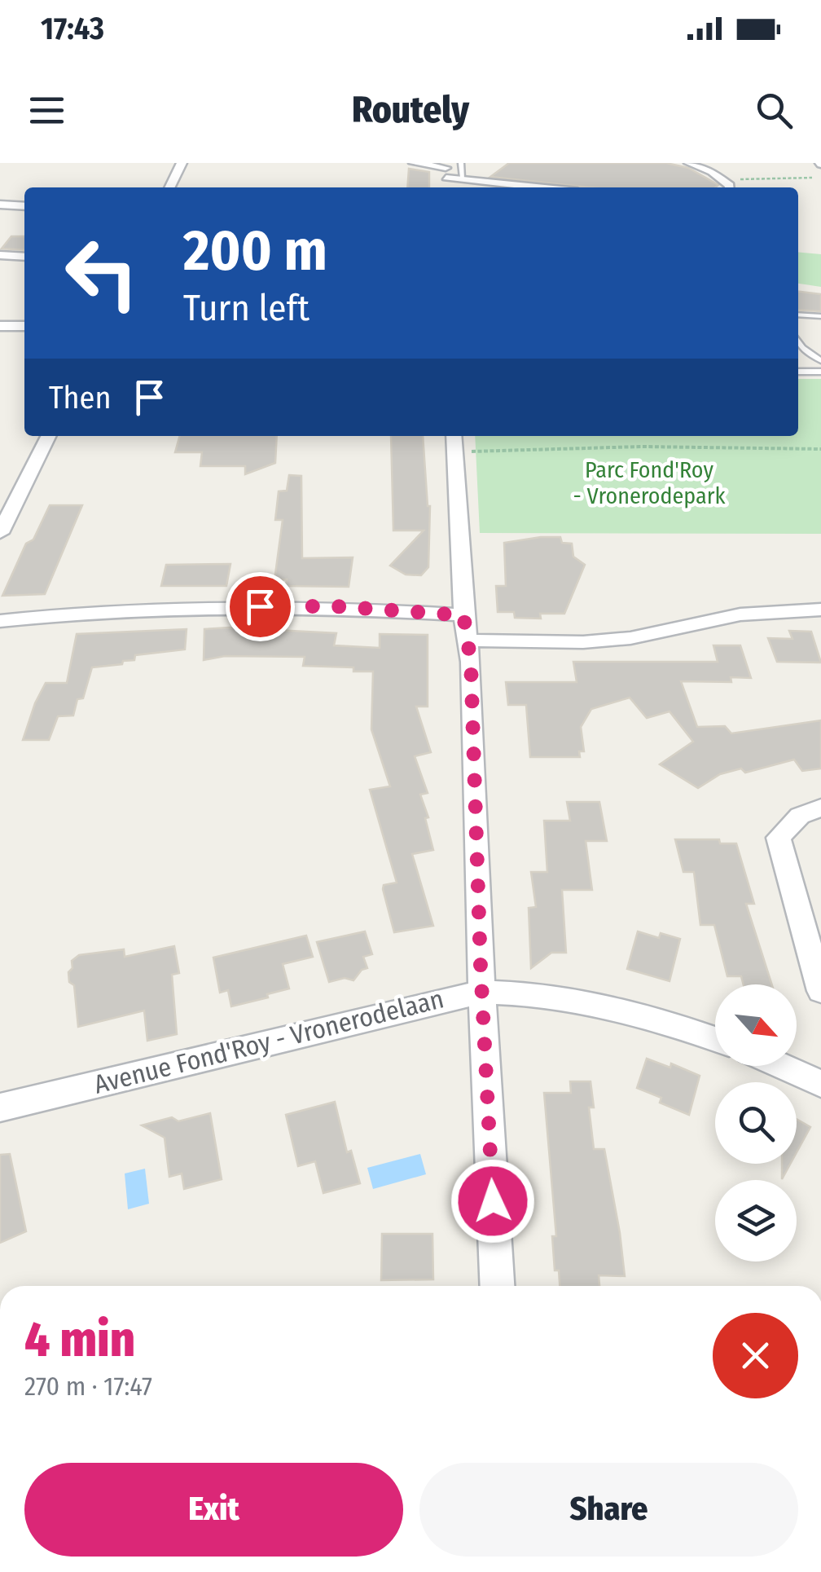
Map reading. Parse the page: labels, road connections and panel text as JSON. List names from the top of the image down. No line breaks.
{"streets":{"street":["Avenue Fond'Roy - Vronerodelaan"]},"parks":["Parc Fond'Roy - Vronerodepark"],"north":"bottom right","page":{"status":"17:43","header":"Routely","turn":["200 m","Turn left"],"then":"Then","heading":["4 min","270 m · 17:47"],"buttons":["Exit","Share"]}}
